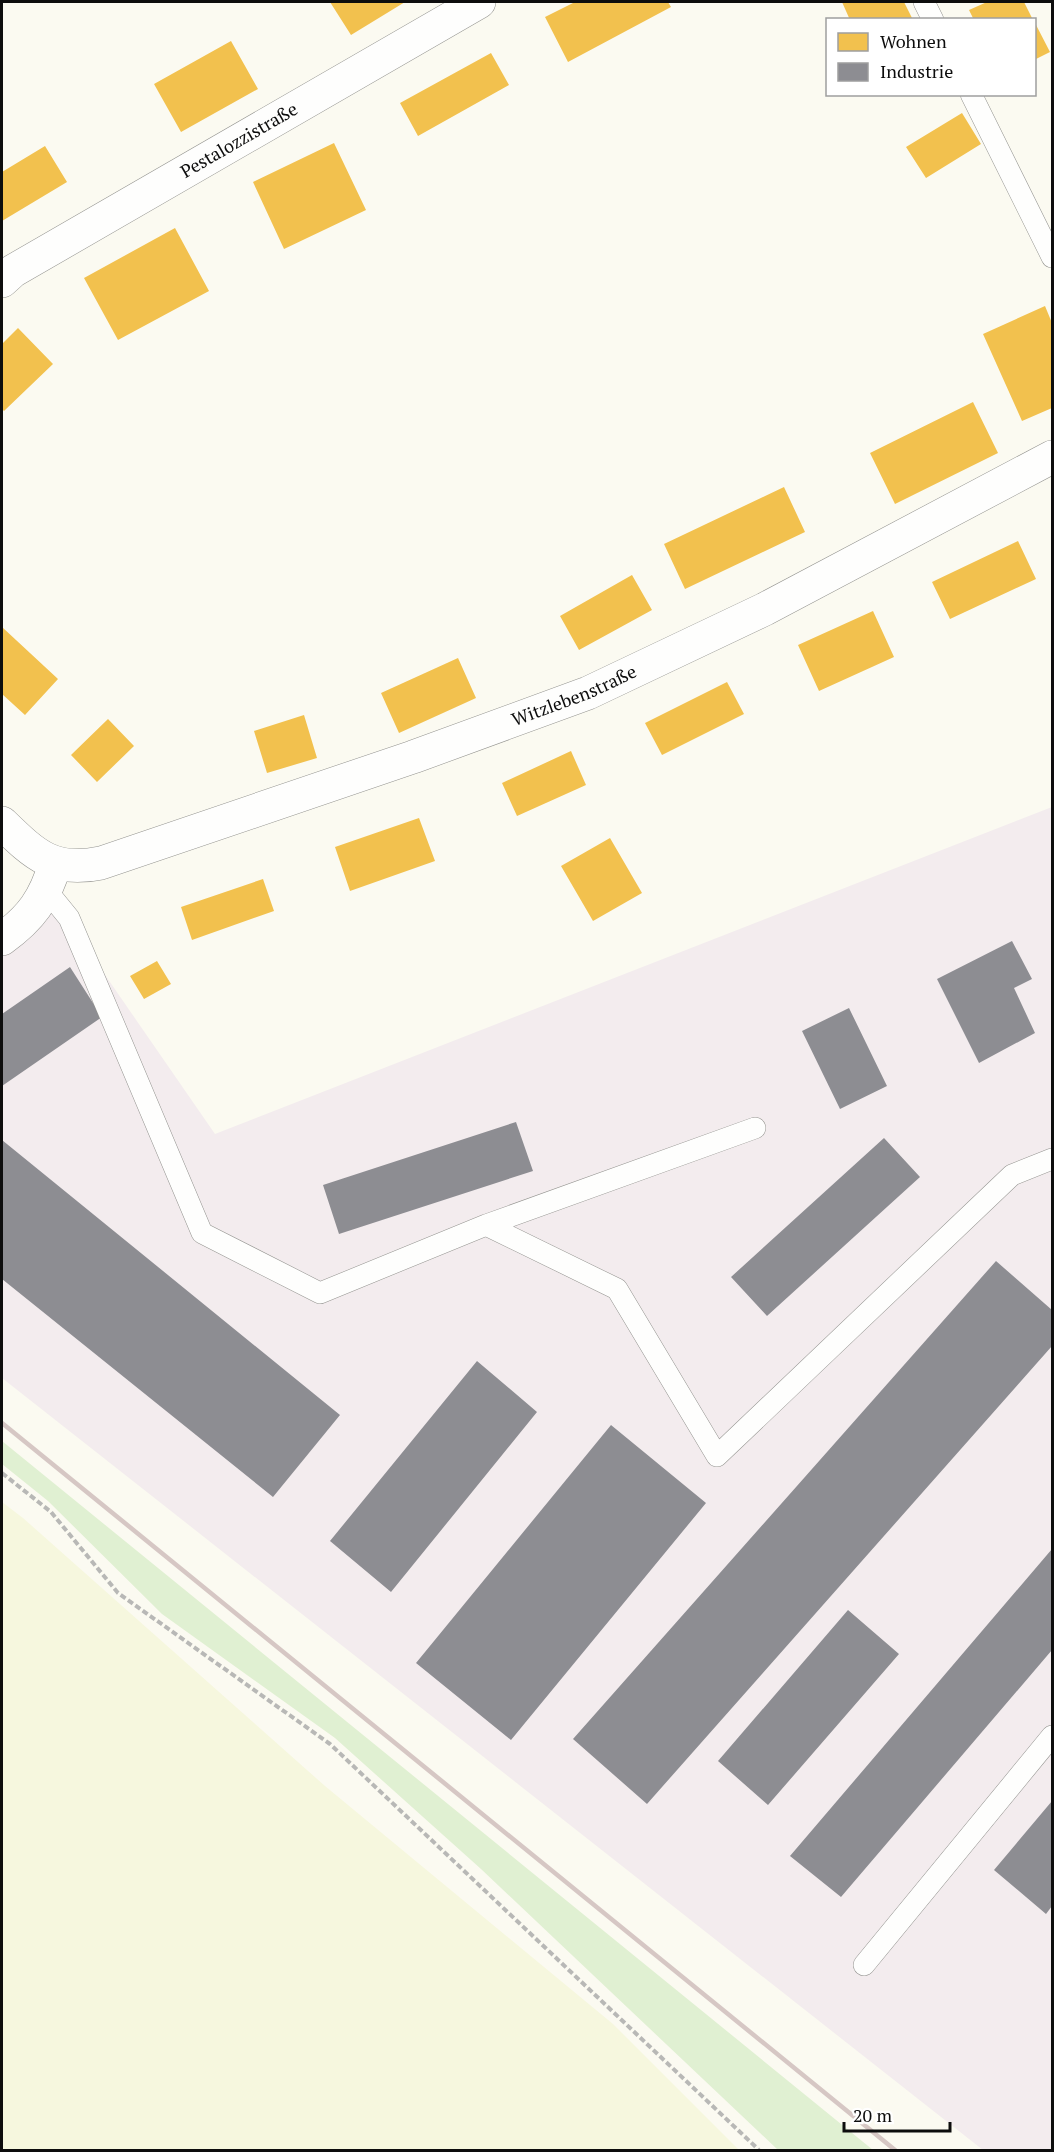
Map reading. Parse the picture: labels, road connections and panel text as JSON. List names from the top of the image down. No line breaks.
{"streets":{"street":["Pestalozzistraße","Witzlebenstraße"]},"legend":["Wohnen","Industrie"],"scale_bar":"20 m"}
